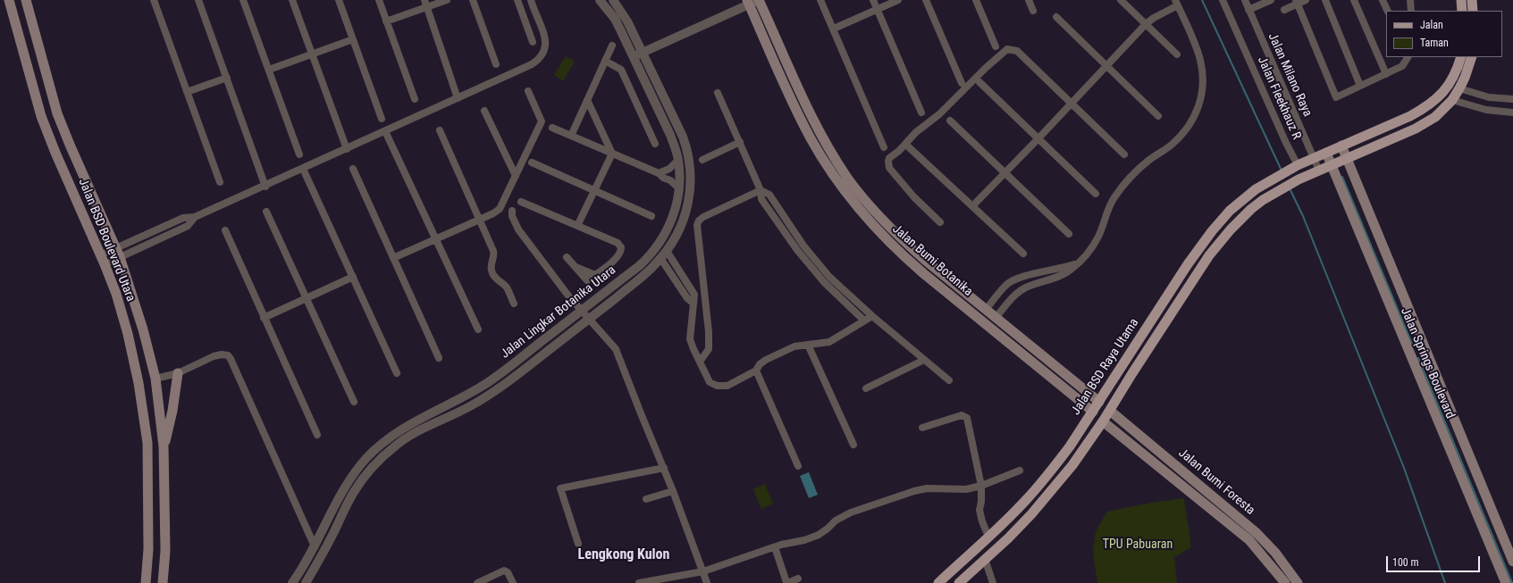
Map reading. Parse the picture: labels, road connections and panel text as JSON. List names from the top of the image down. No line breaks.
{"streets":{"main road":["Jalan BSD Boulevard Utara","Jalan Bumi Botanika","Jalan Springs Boulevard","Jalan BSD Raya Utama","Jalan Bumi Foresta"],"street":["Jalan Milano Raya","Jalan Fleekhauz R","Jalan Lingkar Botanika Utara"]},"crossings":[["Jalan Milano Raya","Jalan BSD Raya Utama"],["Jalan Fleekhauz R","Jalan BSD Raya Utama"],["Jalan Bumi Botanika","Jalan BSD Raya Utama"],["Jalan Springs Boulevard","Jalan BSD Raya Utama"],["Jalan BSD Raya Utama","Jalan Bumi Foresta"]],"districts":["Lengkong Kulon"],"parks":["TPU Pabuaran"],"legend":["Jalan","Taman"],"scale_bar":"100 m"}
